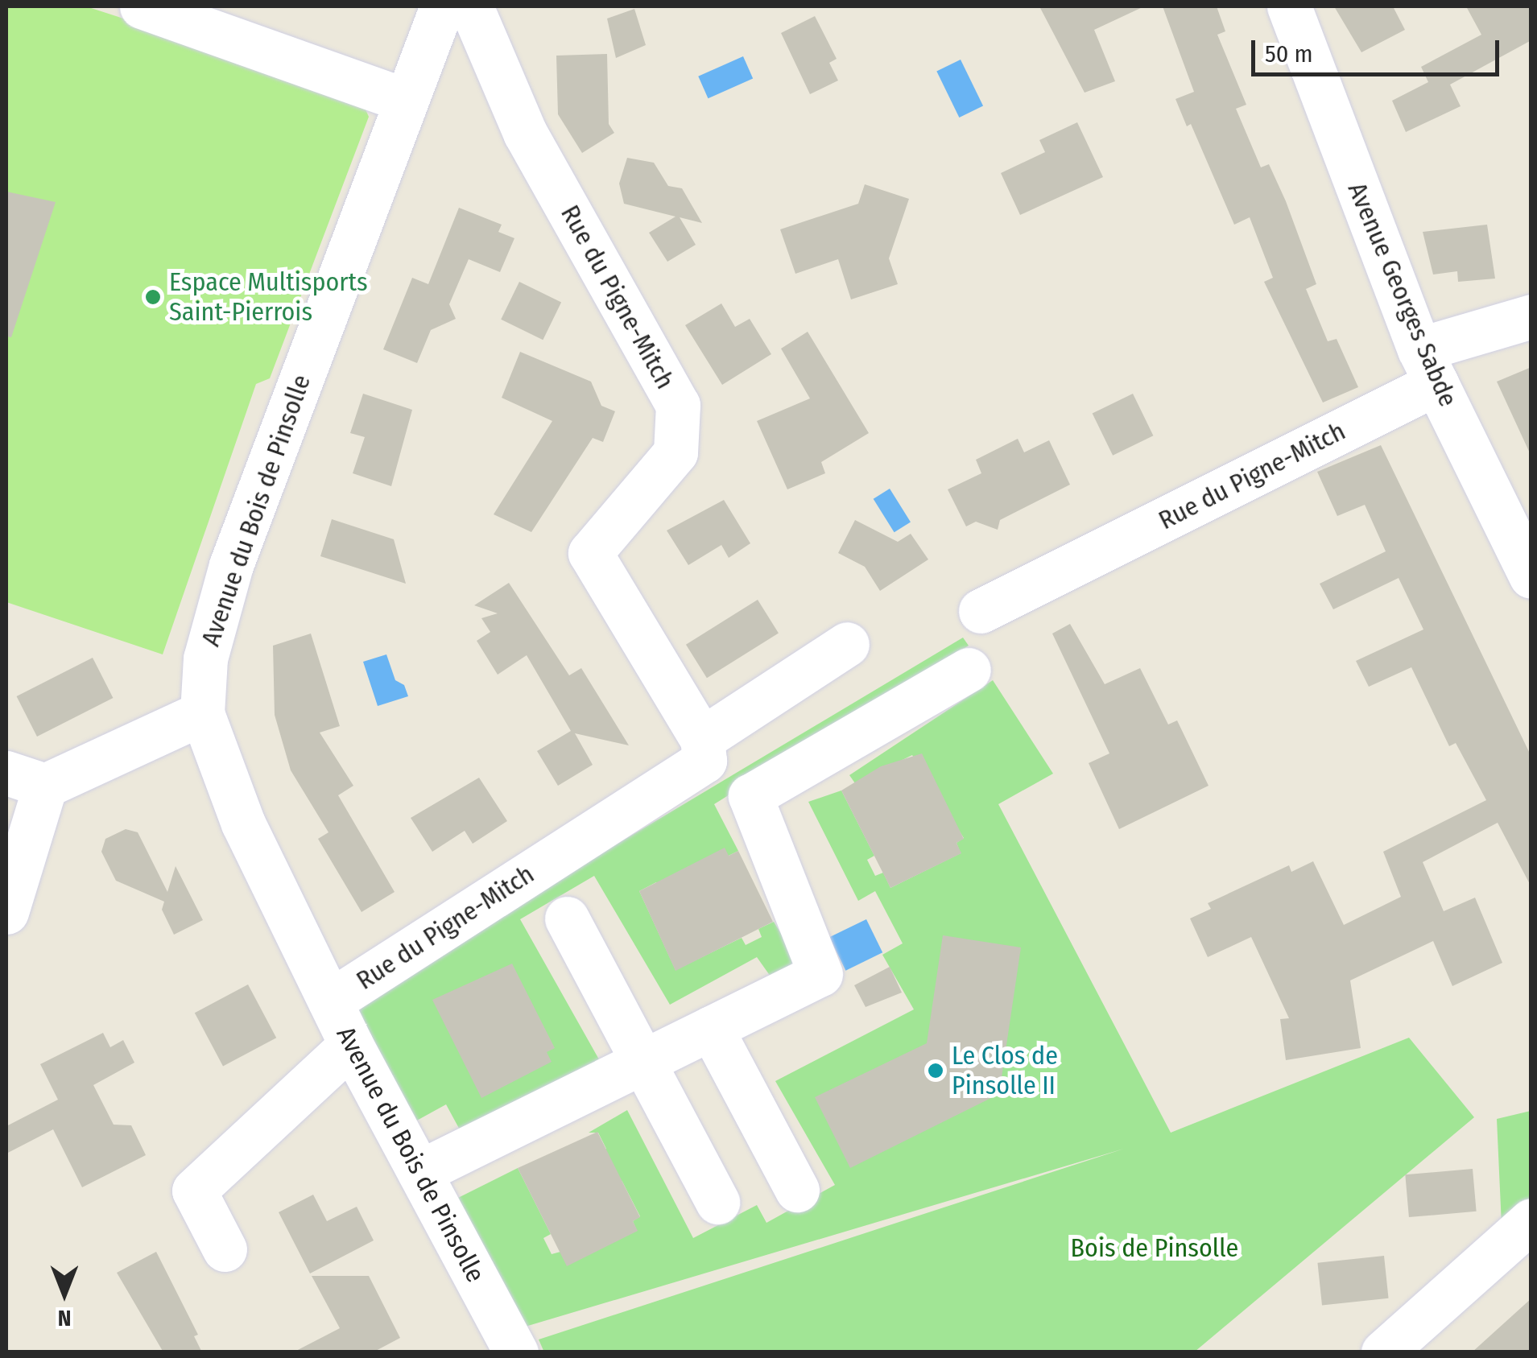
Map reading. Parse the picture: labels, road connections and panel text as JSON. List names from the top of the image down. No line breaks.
{"streets":{"street":["Avenue Georges Sabde","Rue du Pigne-Mitch","Avenue du Bois de Pinsolle"]},"crossings":[["Avenue Georges Sabde","Rue du Pigne-Mitch"],["Rue du Pigne-Mitch","Avenue du Bois de Pinsolle"]],"parks":["Bois de Pinsolle"],"places":["Espace Multisports Saint-Pierrois","Le Clos de Pinsolle II"],"scale_bar":"50 m","north":"bottom"}
